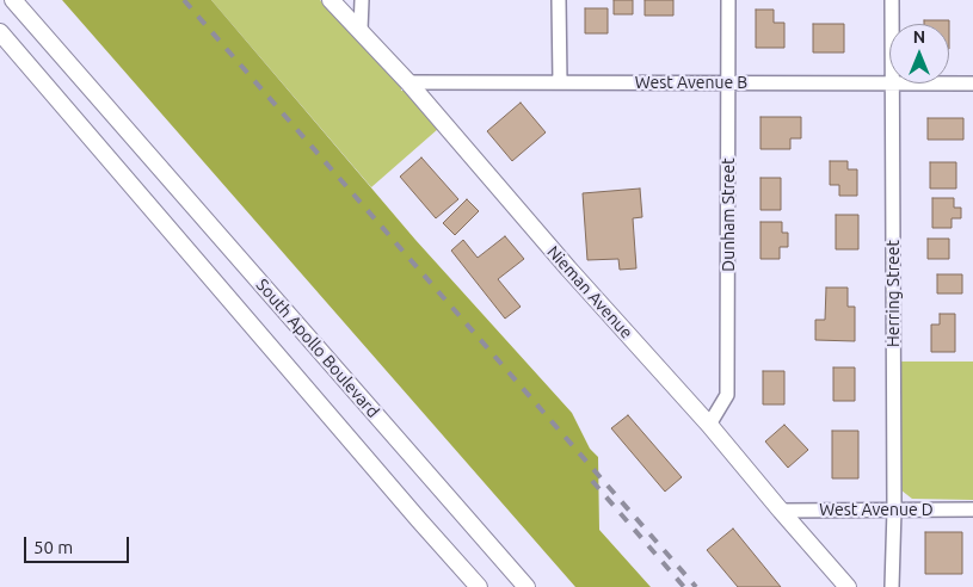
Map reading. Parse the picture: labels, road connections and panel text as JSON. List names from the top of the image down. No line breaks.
{"streets":{"street":["West Avenue B","Dunham Street","Nieman Avenue","Herring Street","South Apollo Boulevard","West Avenue D"]},"crossings":[["West Avenue B","Dunham Street"],["West Avenue B","Nieman Avenue"],["Dunham Street","Nieman Avenue"],["Nieman Avenue","West Avenue D"],["Herring Street","West Avenue D"]],"scale_bar":"50 m","north":"top"}
